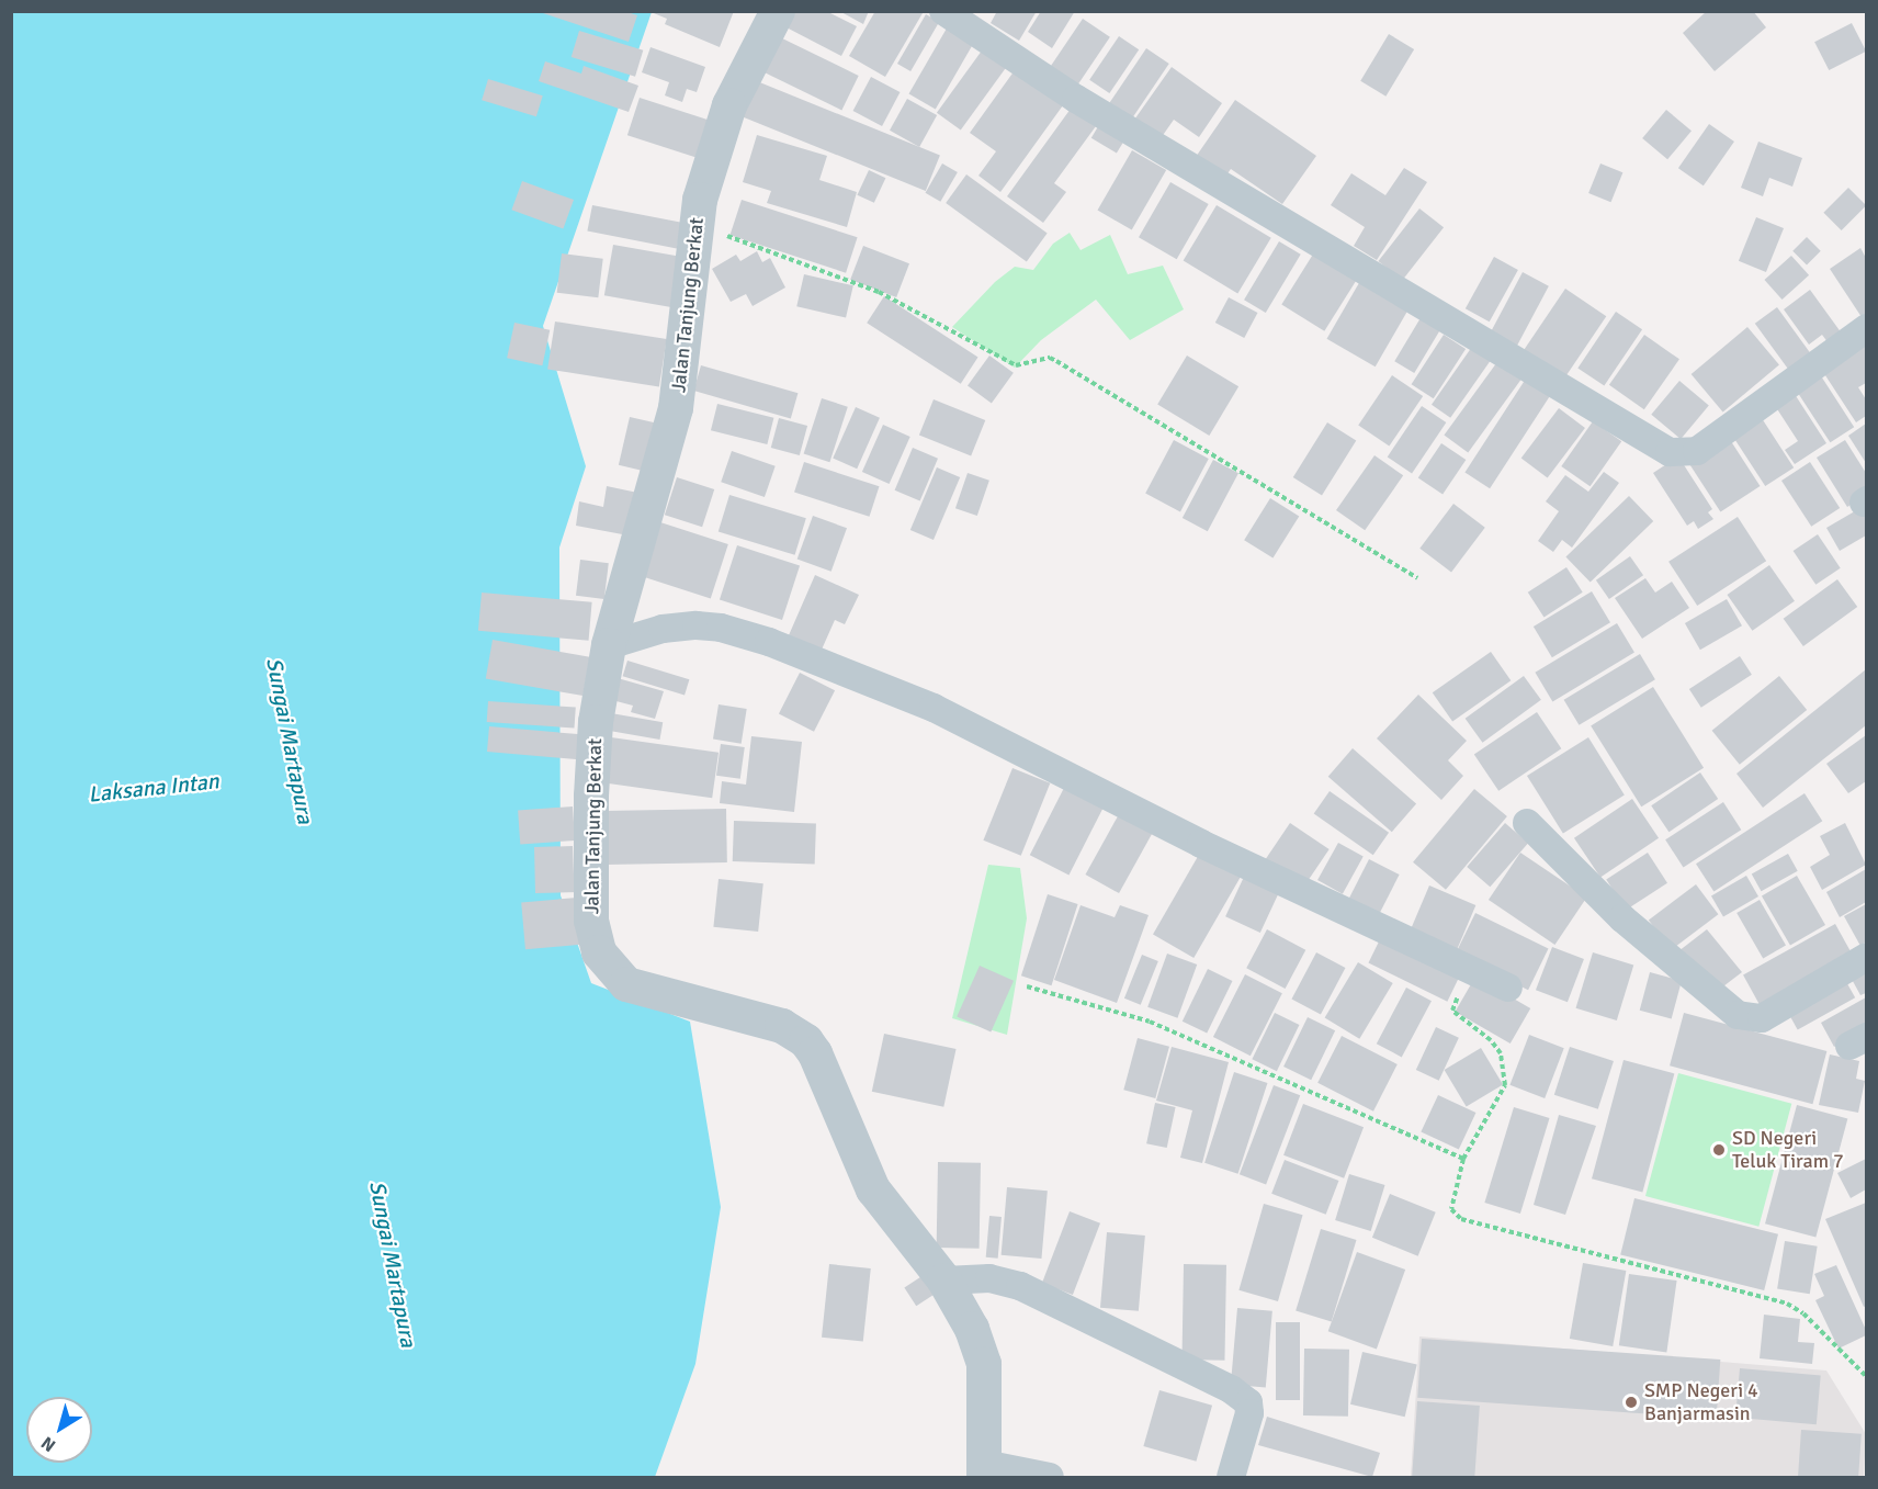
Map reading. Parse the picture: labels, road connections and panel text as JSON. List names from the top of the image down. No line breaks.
{"streets":{"street":["Jalan Tanjung Berkat"]},"water":["Sungai Martapura","Laksana Intan"],"places":["SD Negeri Teluk Tiram 7","SMP Negeri 4 Banjarmasin"],"north":"bottom left"}
